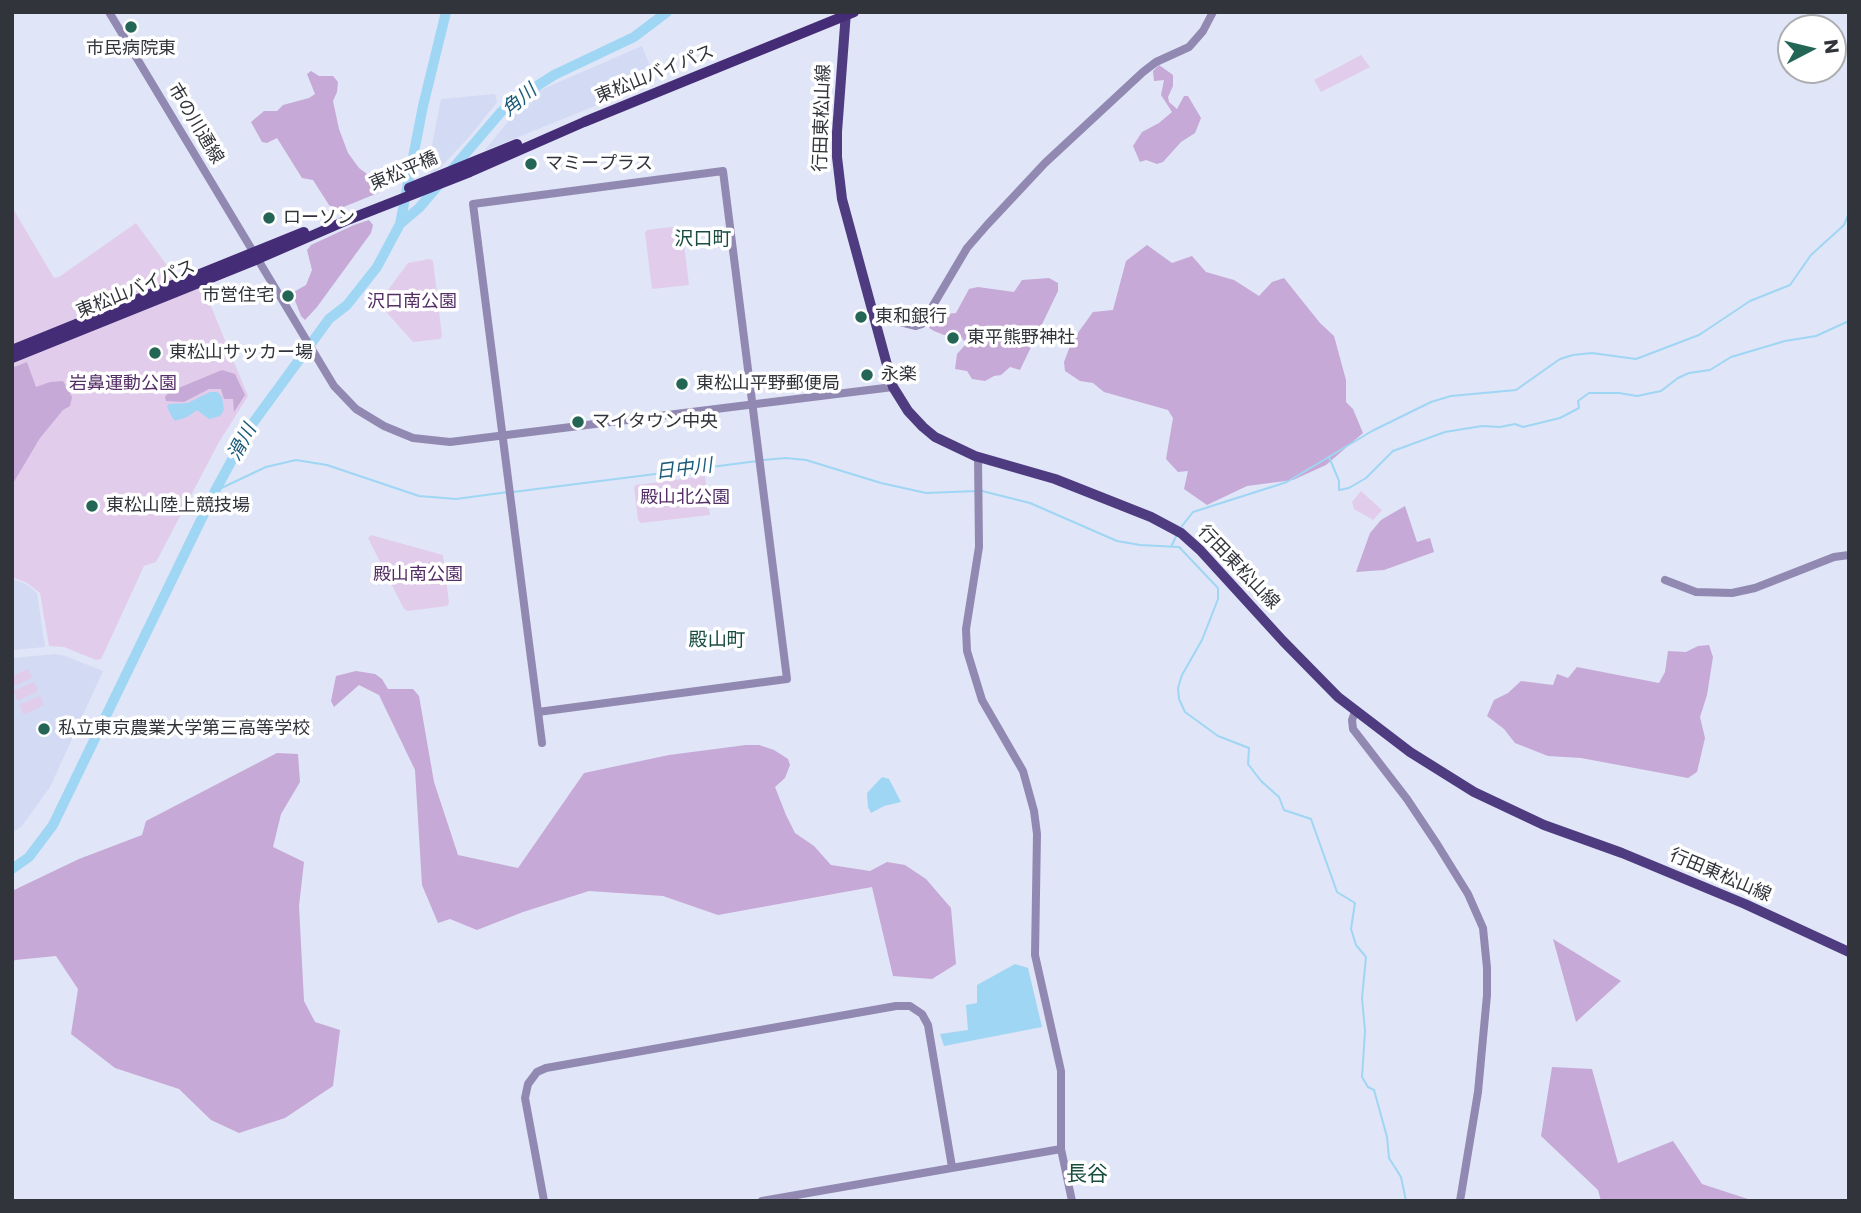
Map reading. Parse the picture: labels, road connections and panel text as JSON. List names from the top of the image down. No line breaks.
{"streets":{"highway":["東松山バイパス","東松平橋"],"main road":["行田東松山線"],"street":["市の川通線"]},"crossings":[["東松山バイパス","行田東松山線"],["東松山バイパス","市の川通線"],["東松山バイパス","東松平橋"],["行田東松山線","市の川通線"]],"districts":["沢口町","殿山町","長谷"],"water":["角川","滑川","日中川"],"parks":["沢口南公園","岩鼻運動公園","殿山北公園","殿山南公園"],"places":["市民病院東","マミープラス","ローソン","市営住宅","東和銀行","東平熊野神社","東松山サッカー場","永楽","東松山平野郵便局","マイタウン中央","東松山陸上競技場","私立東京農業大学第三高等学校"],"north":"right"}
